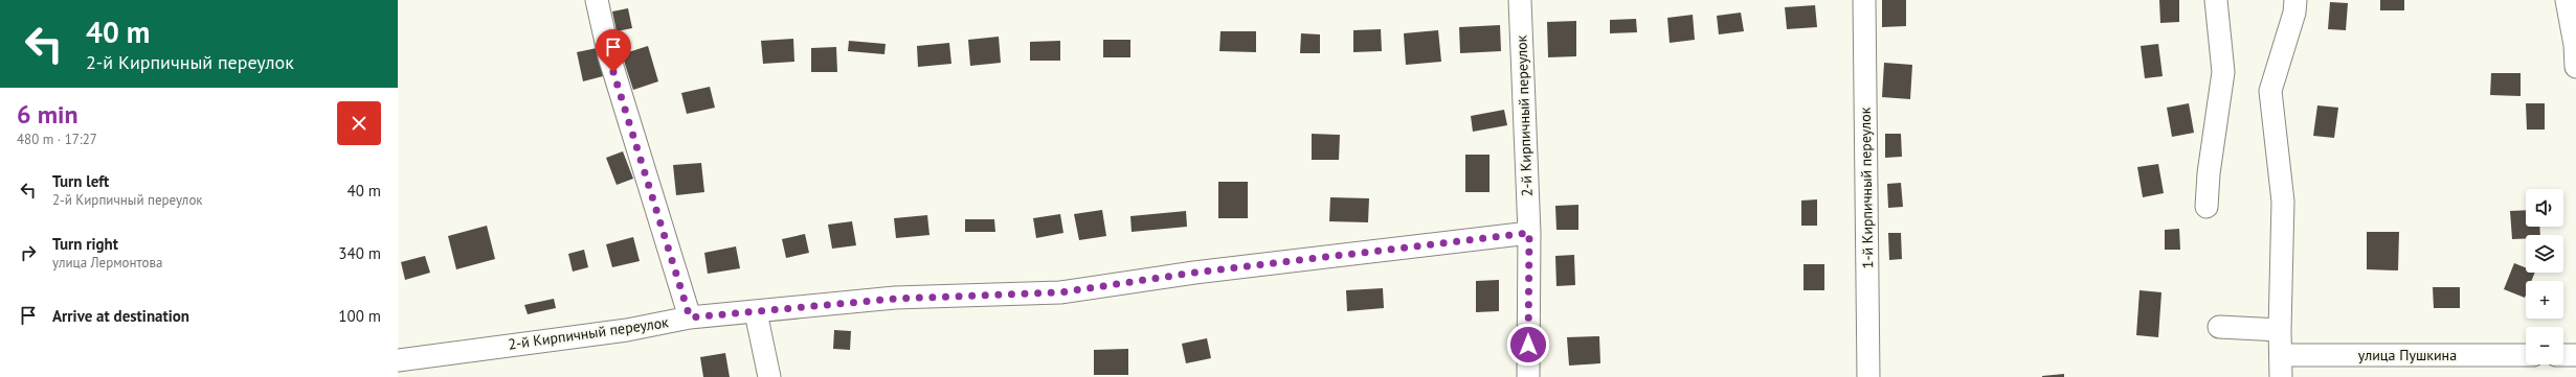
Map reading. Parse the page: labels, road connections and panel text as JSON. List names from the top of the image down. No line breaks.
{"streets":{"street":["2-й Кирпичный переулок","1-й Кирпичный переулок","улица Пушкина"]},"page":{"turn":["40 m","2-й Кирпичный переулок"],"heading":["6 min","480 m · 17:27"],"list":[{"name":"Turn left","note":"2-й Кирпичный переулок","value":"40 m"},{"name":"Turn right","note":"улица Лермонтова","value":"340 m"},{"name":"Arrive at destination","value":"100 m"}],"map_buttons":["+","−"]}}
